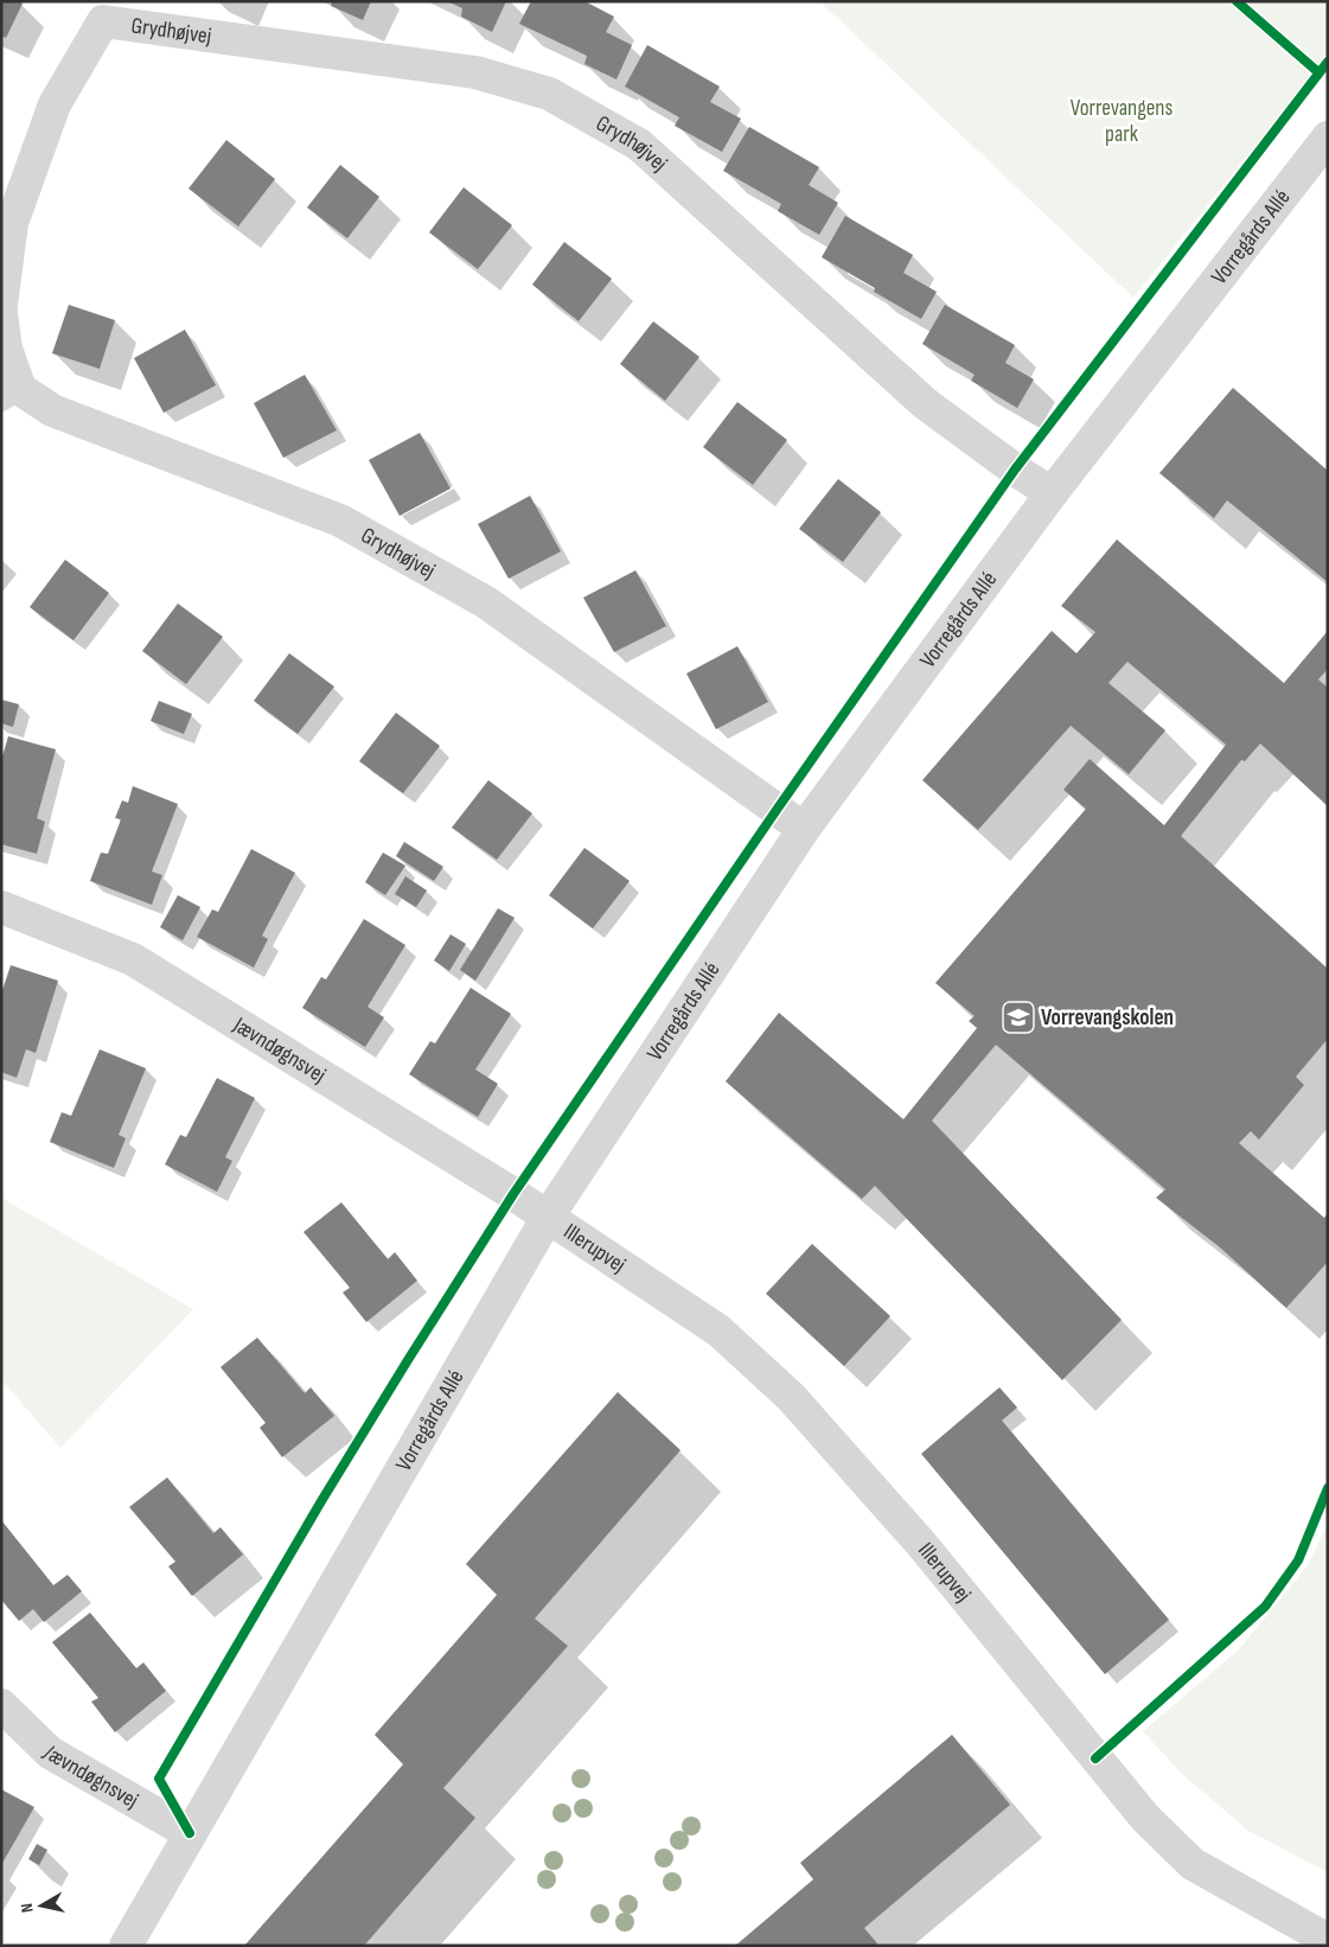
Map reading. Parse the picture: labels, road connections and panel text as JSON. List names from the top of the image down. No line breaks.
{"streets":{"street":["Grydhøjvej","Vorregårds Allé","Jævndøgnsvej","Illerupvej"]},"crossings":[["Grydhøjvej","Vorregårds Allé"],["Vorregårds Allé","Jævndøgnsvej"],["Vorregårds Allé","Illerupvej"],["Jævndøgnsvej","Illerupvej"]],"parks":["Vorrevangens park"],"places":{"school or university":["Vorrevangskolen"]},"north":"left"}
